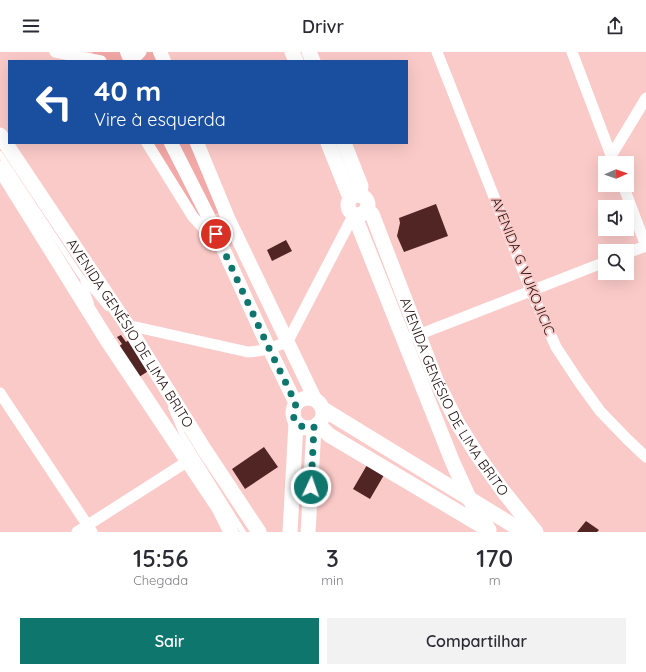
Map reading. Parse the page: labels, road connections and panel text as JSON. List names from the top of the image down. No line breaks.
{"streets":{"main road":["AVENIDA GENÉSIO DE LIMA BRITO"],"street":["AVENIDA G VUKOJICIC"]},"north":"right","page":{"header":"Drivr","turn":["40 m","Vire à esquerda"],"eta":["15:56","Chegada","3","min","170","m"],"buttons":["Sair","Compartilhar"]}}
